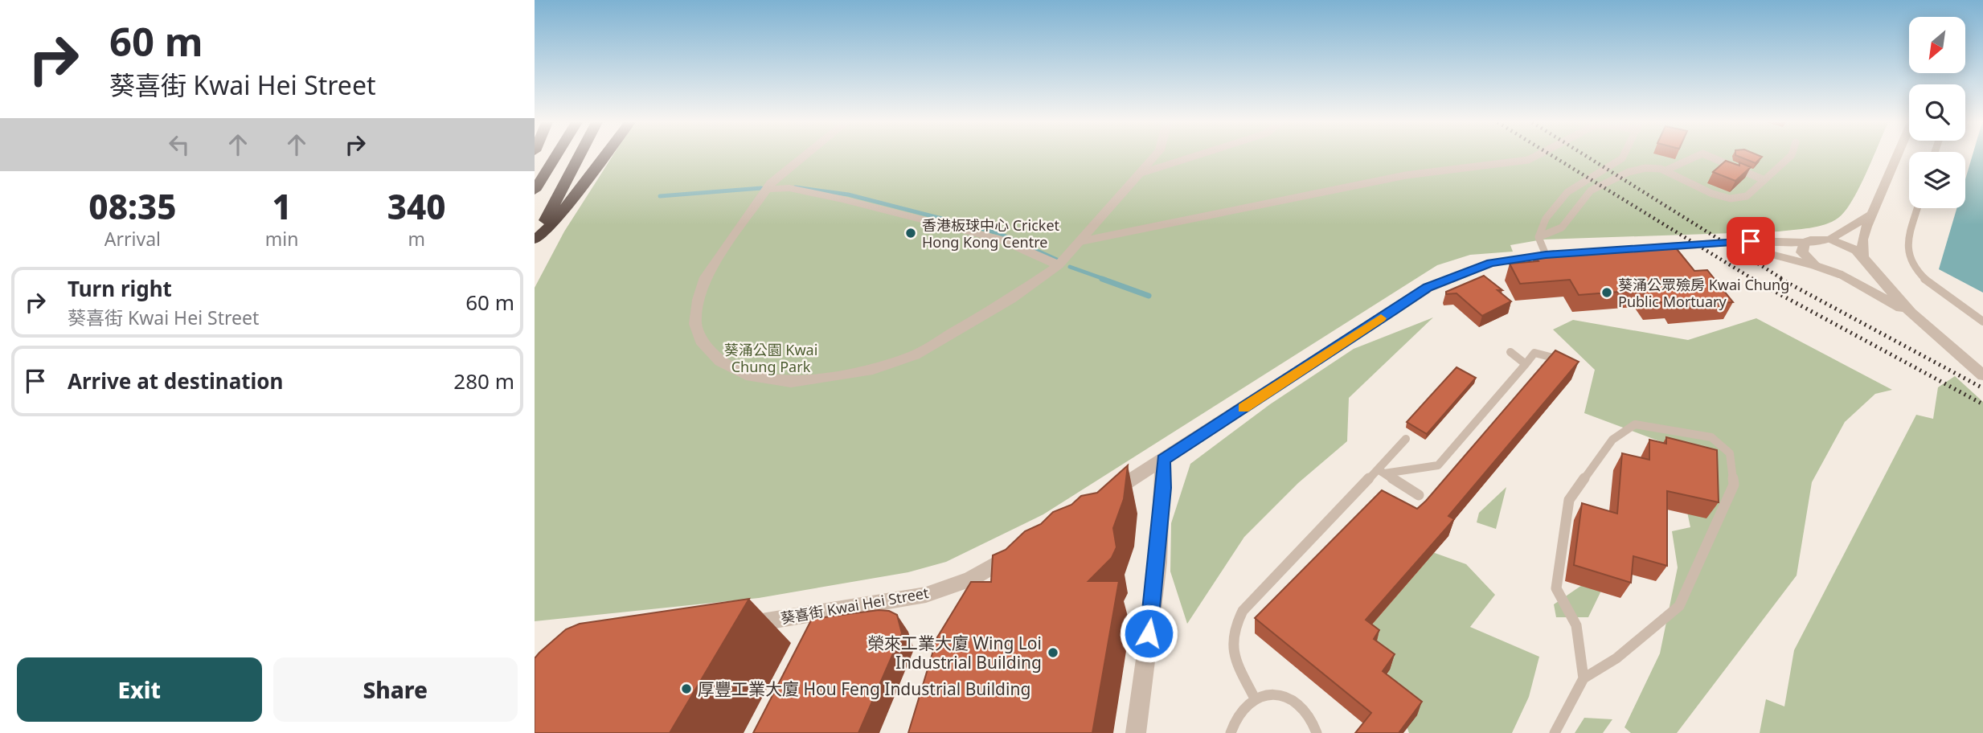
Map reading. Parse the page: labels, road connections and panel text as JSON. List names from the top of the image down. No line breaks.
{"streets":{"street":["葵喜街 Kwai Hei Street"]},"parks":["葵涌公園 Kwai Chung Park"],"places":["香港板球中心 Cricket Hong Kong Centre","葵涌公眾殮房 Kwai Chung Public Mortuary","榮來工業大廈 Wing Loi Industrial Building","厚豐工業大廈 Hou Feng Industrial Building"],"north":"bottom left","page":{"turn":["60 m","葵喜街 Kwai Hei Street"],"eta":["08:35","Arrival","1","min","340","m"],"list":[{"name":"Turn right","note":"葵喜街 Kwai Hei Street","value":"60 m"},{"name":"Arrive at destination","value":"280 m"}],"buttons":["Exit","Share"]}}
